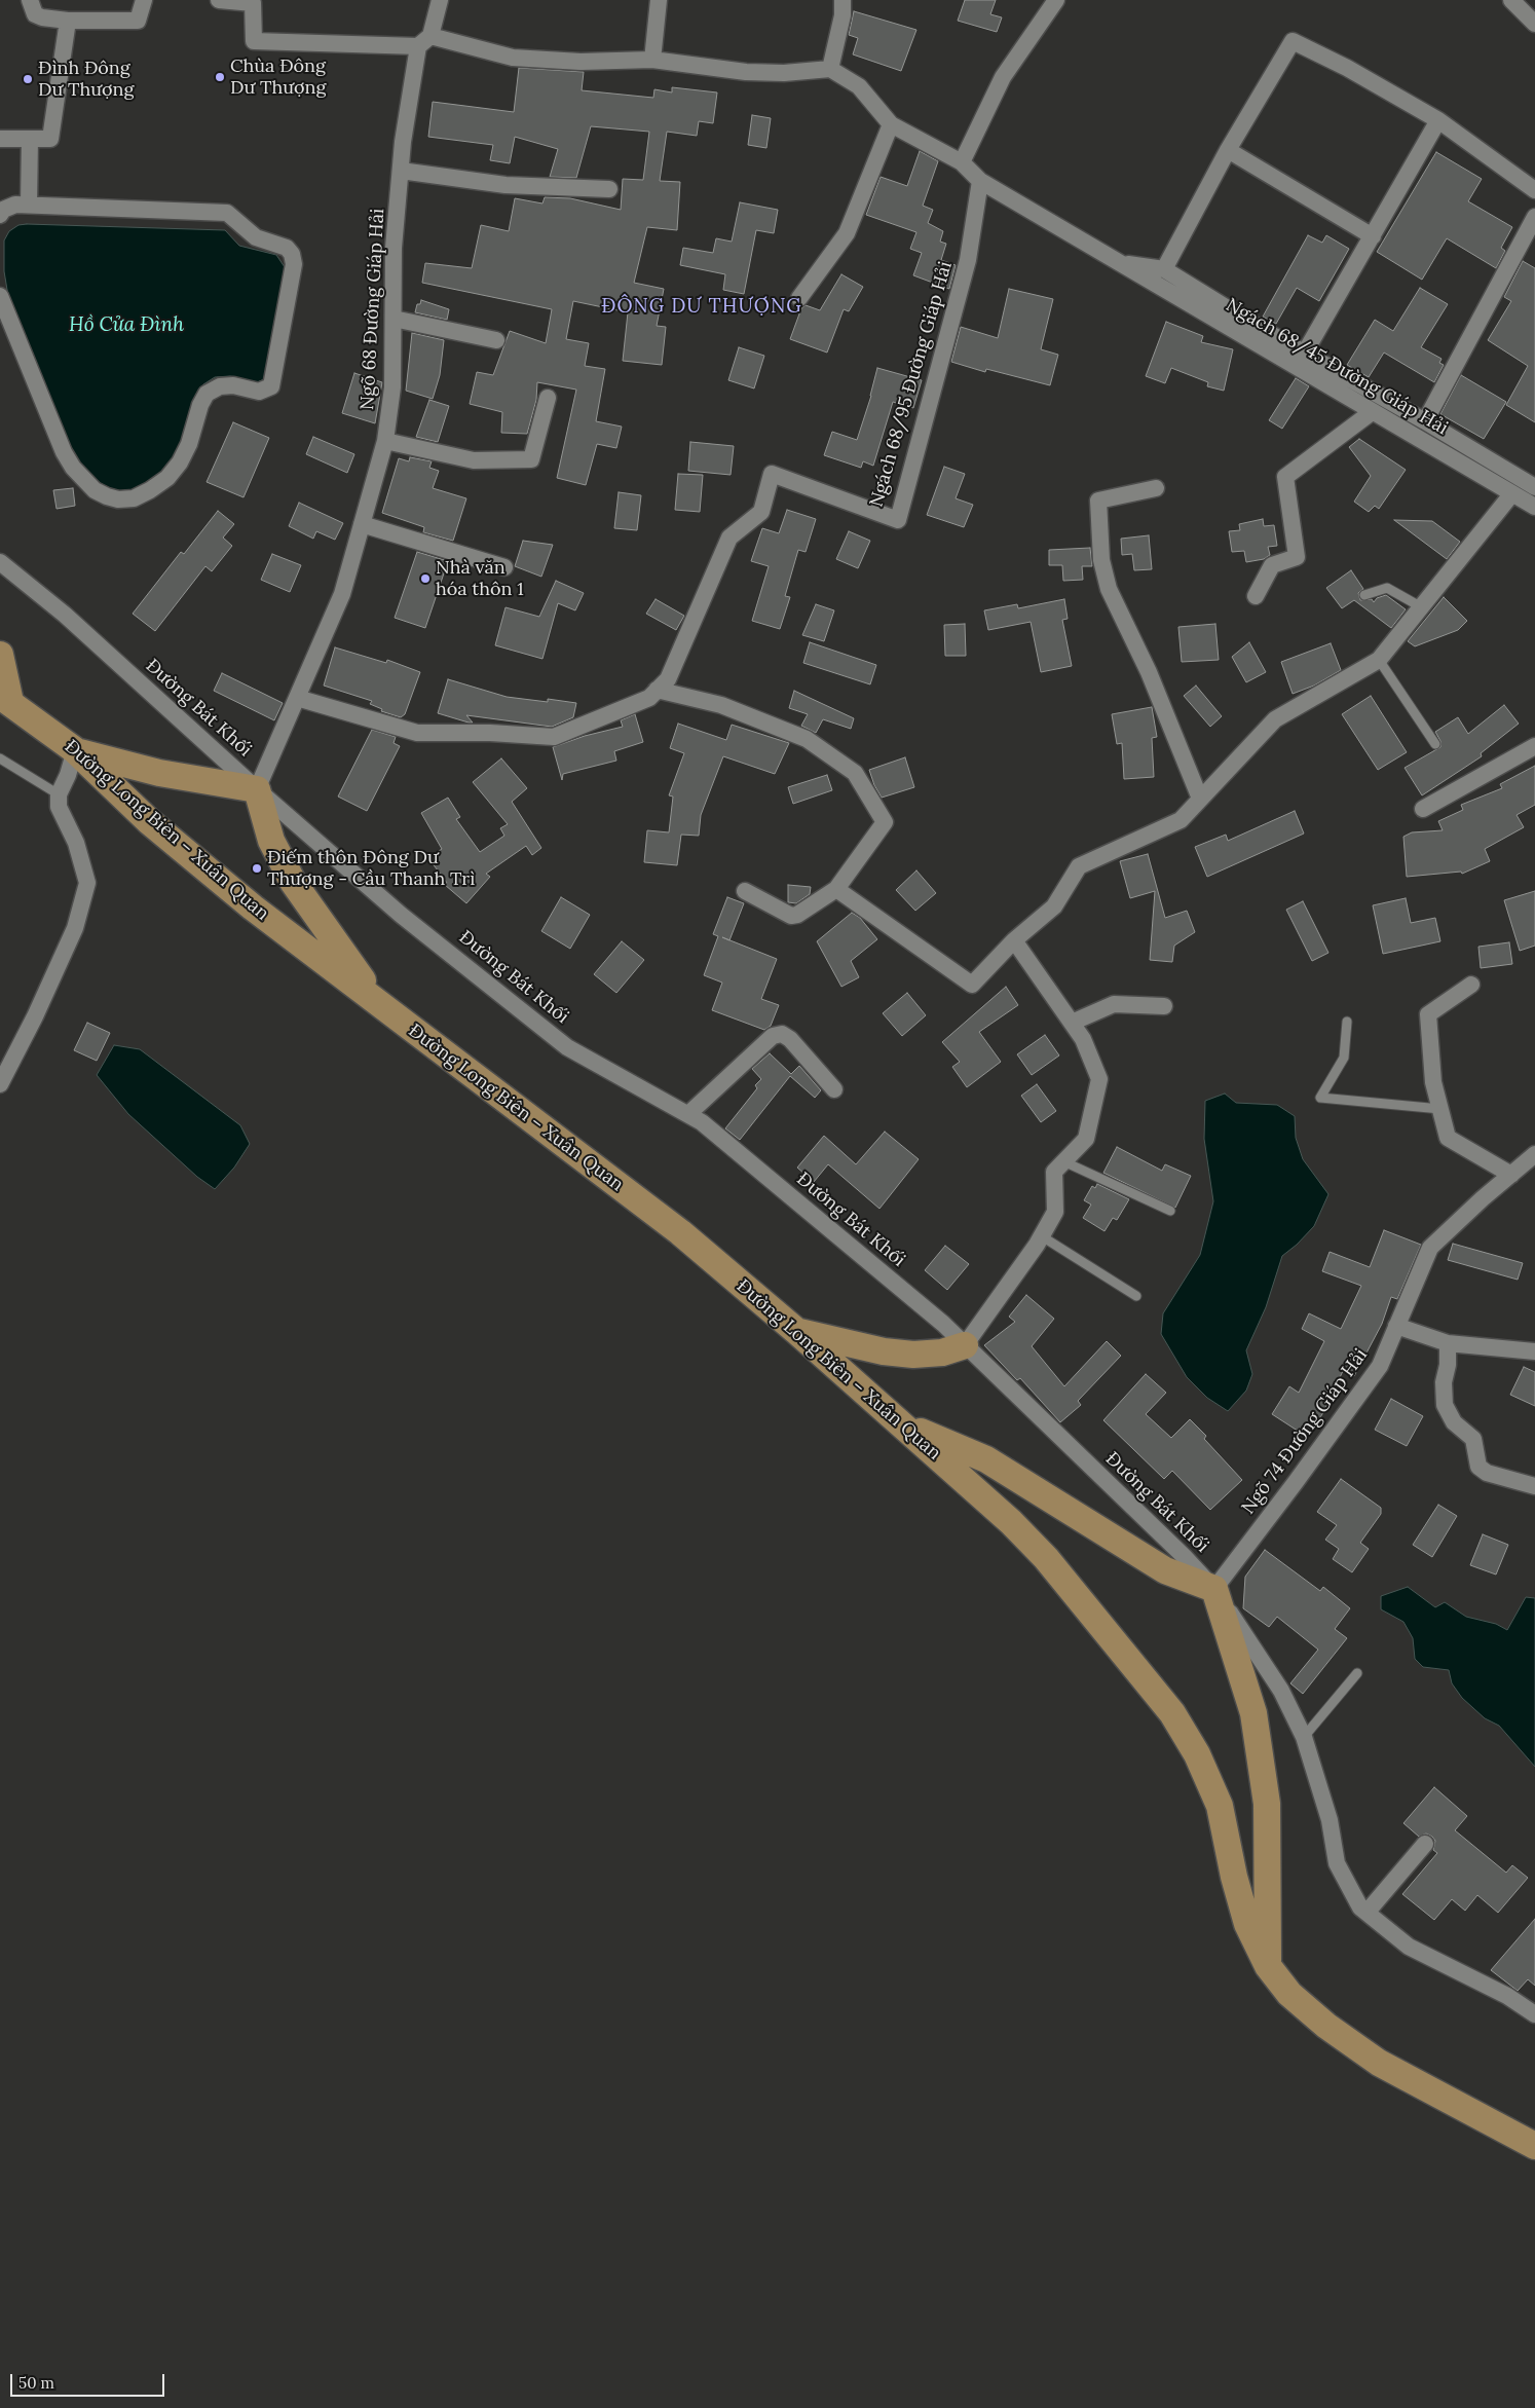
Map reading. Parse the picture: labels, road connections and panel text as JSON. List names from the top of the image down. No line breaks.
{"streets":{"main road":["Đường Long Biên – Xuân Quan"],"street":["Ngõ 68 Đường Giáp Hải","Ngách 68/45 Đường Giáp Hải","Ngách 68/95 Đường Giáp Hải","Đường Bát Khối","Ngõ 74 Đường Giáp Hải"]},"crossings":[["Ngõ 68 Đường Giáp Hải","Ngách 68/95 Đường Giáp Hải"],["Ngõ 68 Đường Giáp Hải","Đường Bát Khối"],["Ngách 68/45 Đường Giáp Hải","Ngách 68/95 Đường Giáp Hải"],["Đường Bát Khối","Ngõ 74 Đường Giáp Hải"]],"districts":["ĐÔNG DƯ THƯỢNG"],"water":["Hồ Cửa Đình"],"places":["Chùa Đông Dư Thượng","Đình Đông Dư Thượng","Nhà văn hóa thôn 1","Điếm thôn Đông Dư Thượng - Cầu Thanh Trì"],"scale_bar":"50 m"}
